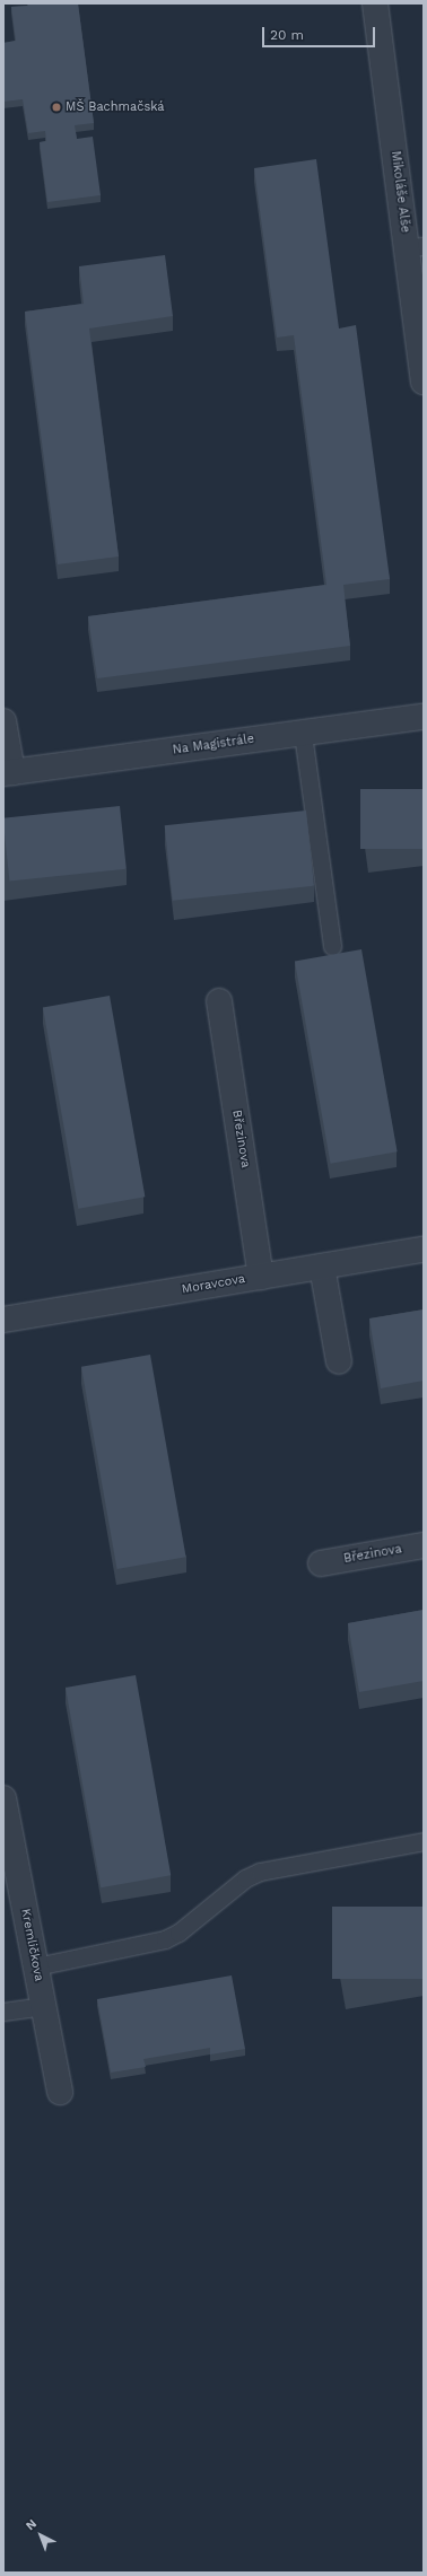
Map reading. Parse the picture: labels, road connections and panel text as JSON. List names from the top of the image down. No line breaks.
{"streets":{"street":["Mikoláše Alše","Na Magistrále","Březinova","Moravcova","Kremličkova"]},"crossings":[["Březinova","Moravcova"]],"places":["MŠ Bachmačská"],"scale_bar":"20 m","north":"top left"}
